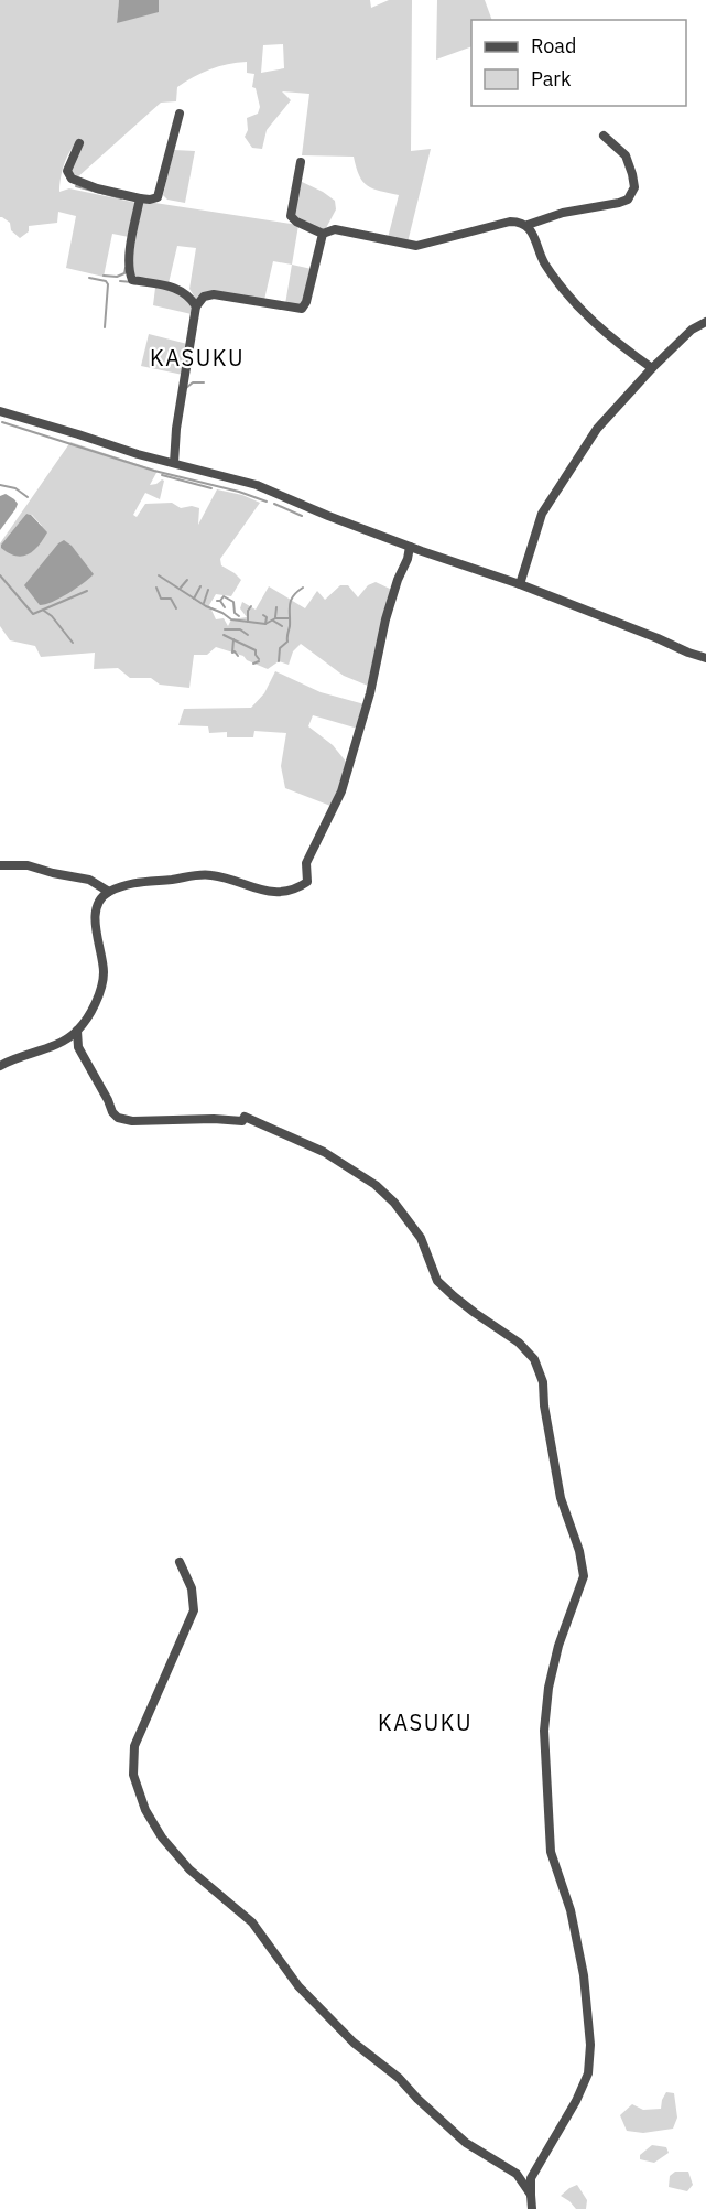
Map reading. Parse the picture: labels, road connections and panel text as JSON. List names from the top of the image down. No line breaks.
{"districts":["KASUKU","KASUKU"],"legend":["Road","Park"]}
